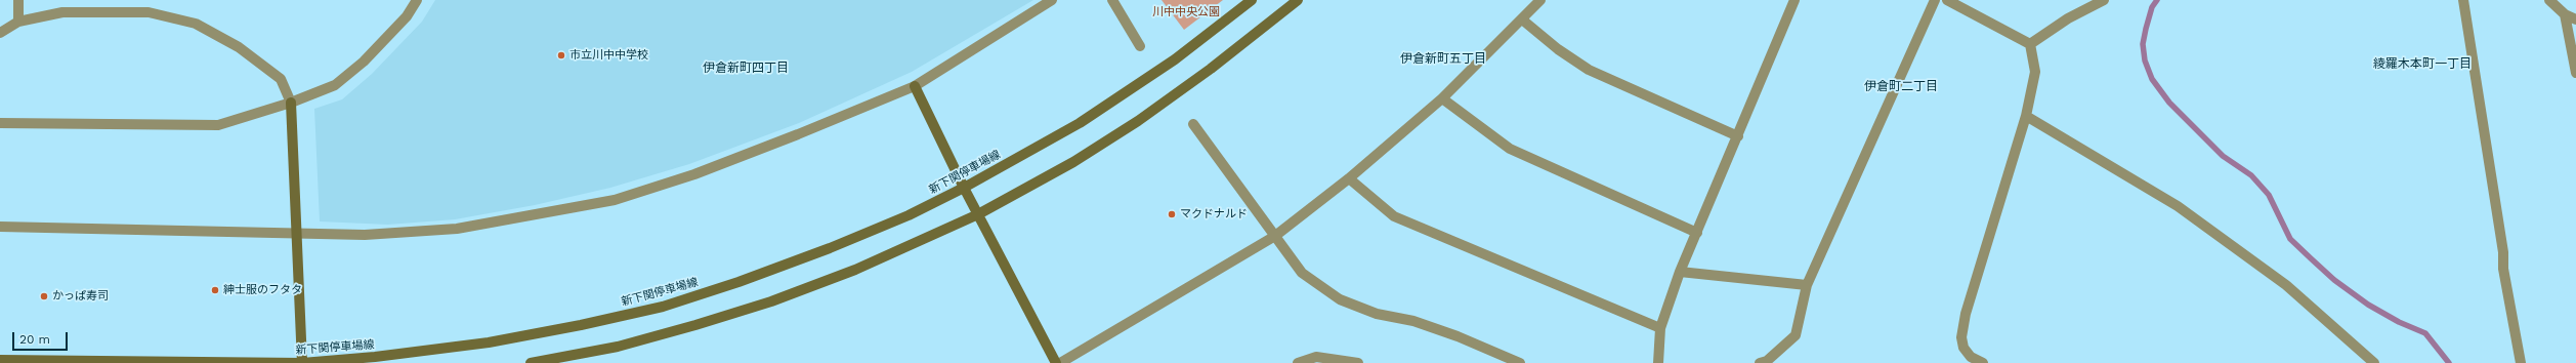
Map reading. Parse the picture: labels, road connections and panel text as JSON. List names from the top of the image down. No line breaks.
{"streets":{"main road":["新下関停車場線"]},"districts":["伊倉新町五丁目","綾羅木本町一丁目","伊倉新町四丁目","伊倉町二丁目"],"parks":["川中中央公園"],"places":["市立川中中学校","マクドナルド","紳士服のフタタ","かっぱ寿司"],"scale_bar":"20 m"}
